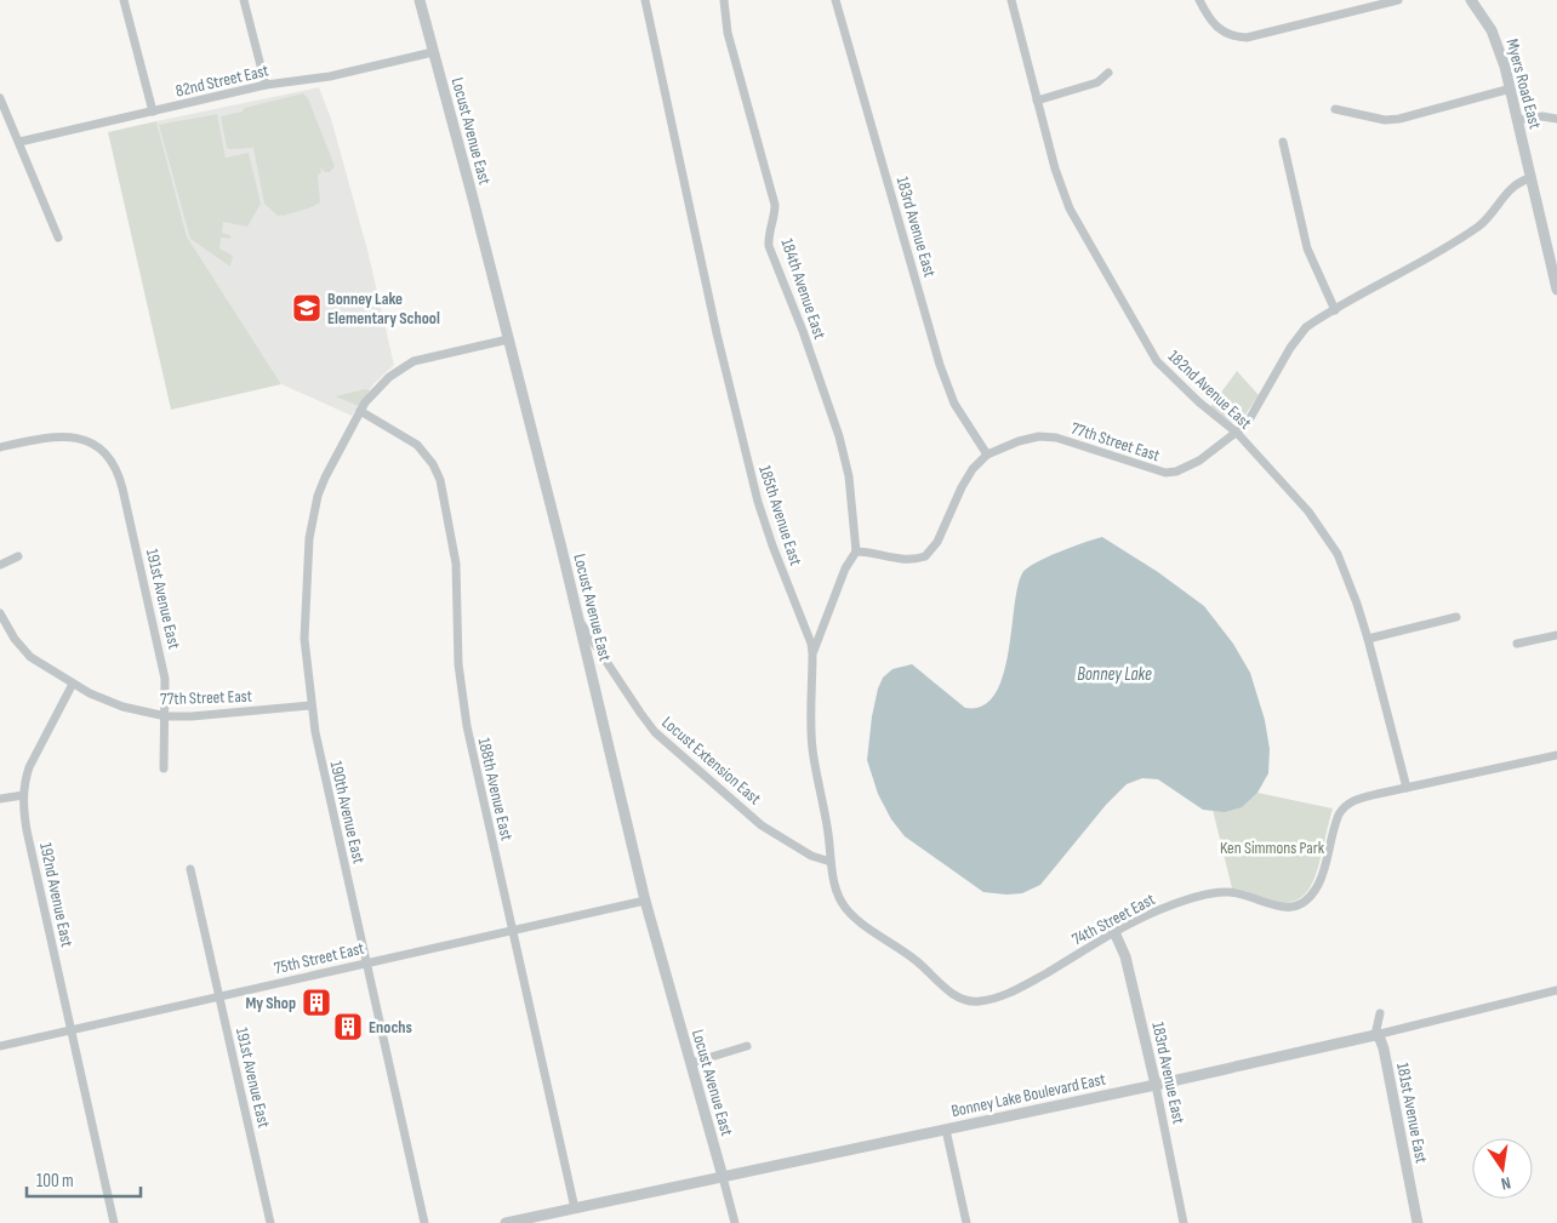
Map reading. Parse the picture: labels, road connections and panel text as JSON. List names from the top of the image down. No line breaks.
{"streets":{"street":["82nd Street East","Myers Road East","Locust Avenue East","183rd Avenue East","184th Avenue East","182nd Avenue East","77th Street East","185th Avenue East","191st Avenue East","Locust Extension East","188th Avenue East","190th Avenue East","192nd Avenue East","74th Street East","75th Street East","Bonney Lake Boulevard East","181st Avenue East"]},"crossings":[["82nd Street East","Locust Avenue East"],["Myers Road East","77th Street East"],["Locust Avenue East","Locust Extension East"],["Locust Avenue East","190th Avenue East"],["Locust Avenue East","75th Street East"],["Locust Avenue East","Bonney Lake Boulevard East"],["183rd Avenue East","77th Street East"],["183rd Avenue East","74th Street East"],["183rd Avenue East","Bonney Lake Boulevard East"],["184th Avenue East","77th Street East"],["182nd Avenue East","77th Street East"],["182nd Avenue East","74th Street East"],["77th Street East","191st Avenue East"],["77th Street East","190th Avenue East"],["77th Street East","192nd Avenue East"],["185th Avenue East","Locust Extension East"],["185th Avenue East","74th Street East"],["191st Avenue East","75th Street East"],["188th Avenue East","190th Avenue East"],["188th Avenue East","75th Street East"],["188th Avenue East","Bonney Lake Boulevard East"],["190th Avenue East","75th Street East"],["192nd Avenue East","75th Street East"],["Bonney Lake Boulevard East","181st Avenue East"]],"water":["Bonney Lake"],"parks":["Ken Simmons Park"],"places":{"school or university":["Bonney Lake Elementary School"],"building":["My Shop","Enochs"]},"scale_bar":"100 m","north":"bottom"}
